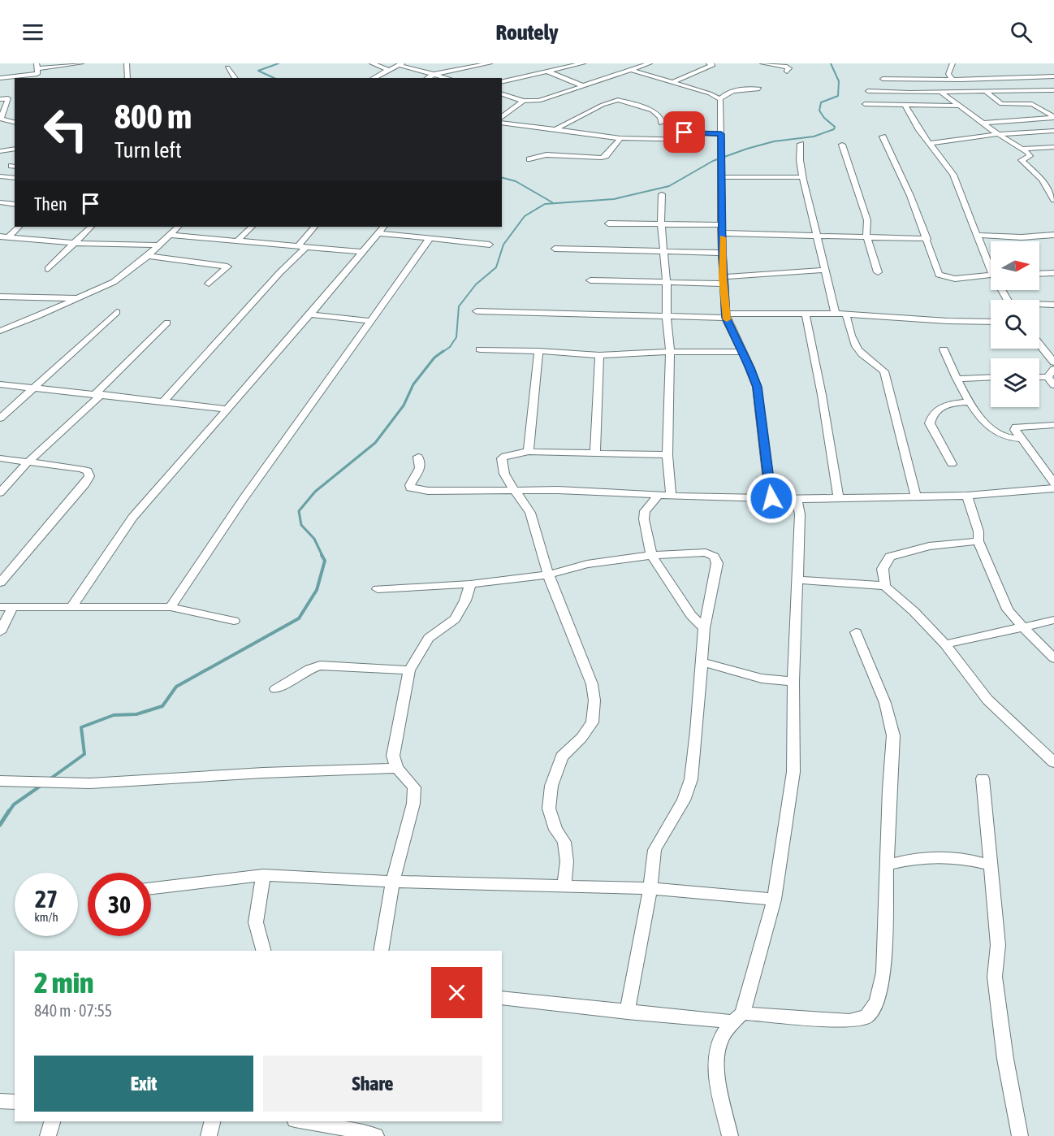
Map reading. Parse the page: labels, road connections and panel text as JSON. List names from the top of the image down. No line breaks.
{"north":"right","page":{"header":"Routely","turn":["800 m","Turn left"],"then":"Then","speed":"27 km/h","limit":"30","heading":["2 min","840 m · 07:55"],"buttons":["Exit","Share"]}}
